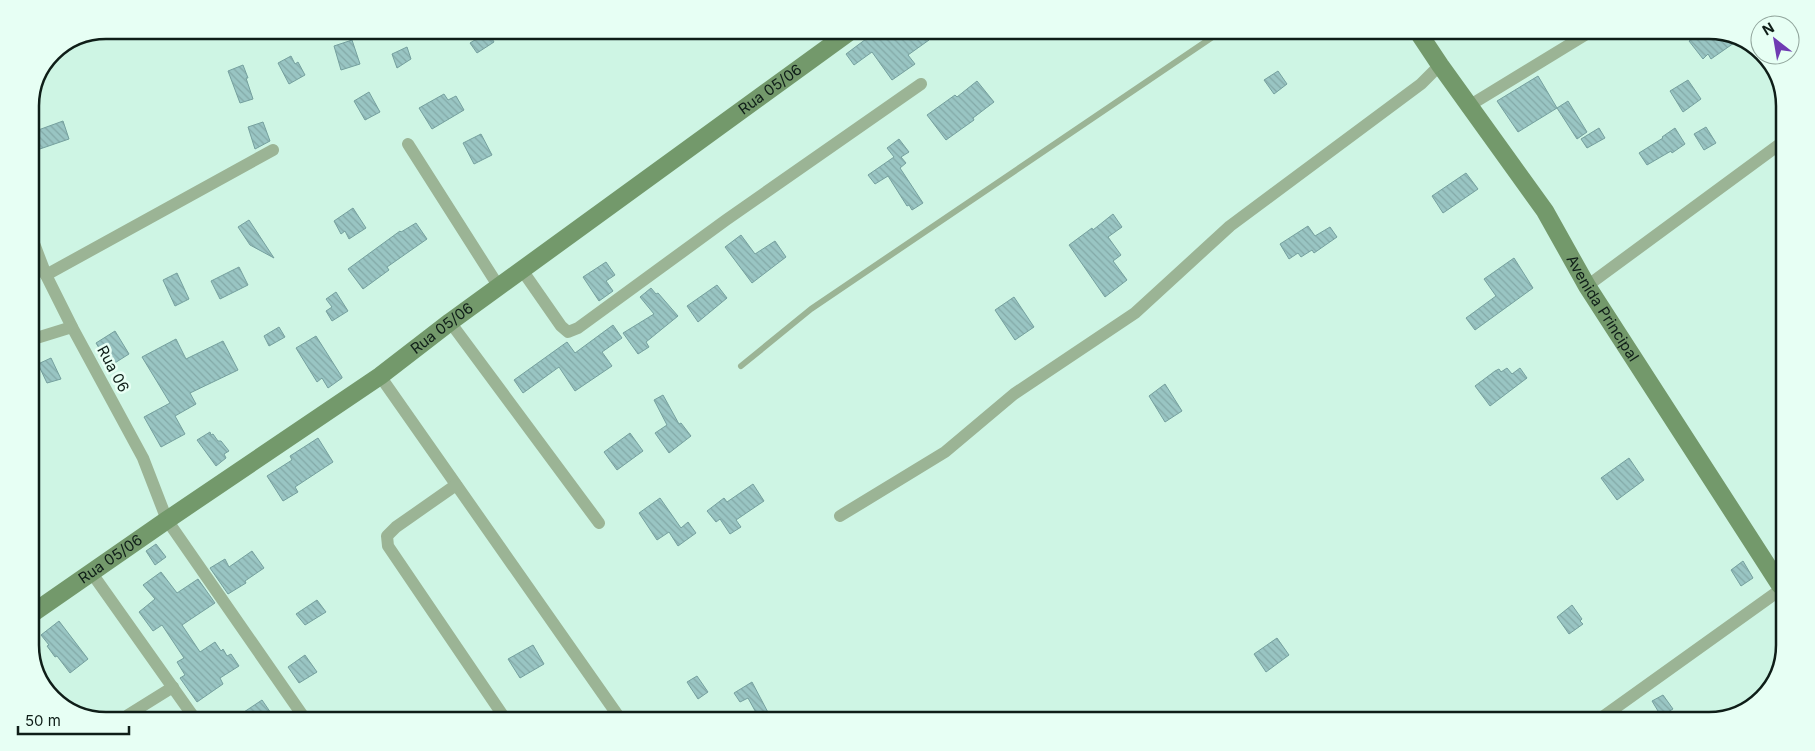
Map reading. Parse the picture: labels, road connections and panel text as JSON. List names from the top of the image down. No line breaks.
{"streets":{"street":["Rua 05/06","Avenida Principal","Rua 06"]},"crossings":[["Rua 05/06","Rua 06"]],"scale_bar":"50 m","north":"top left"}
